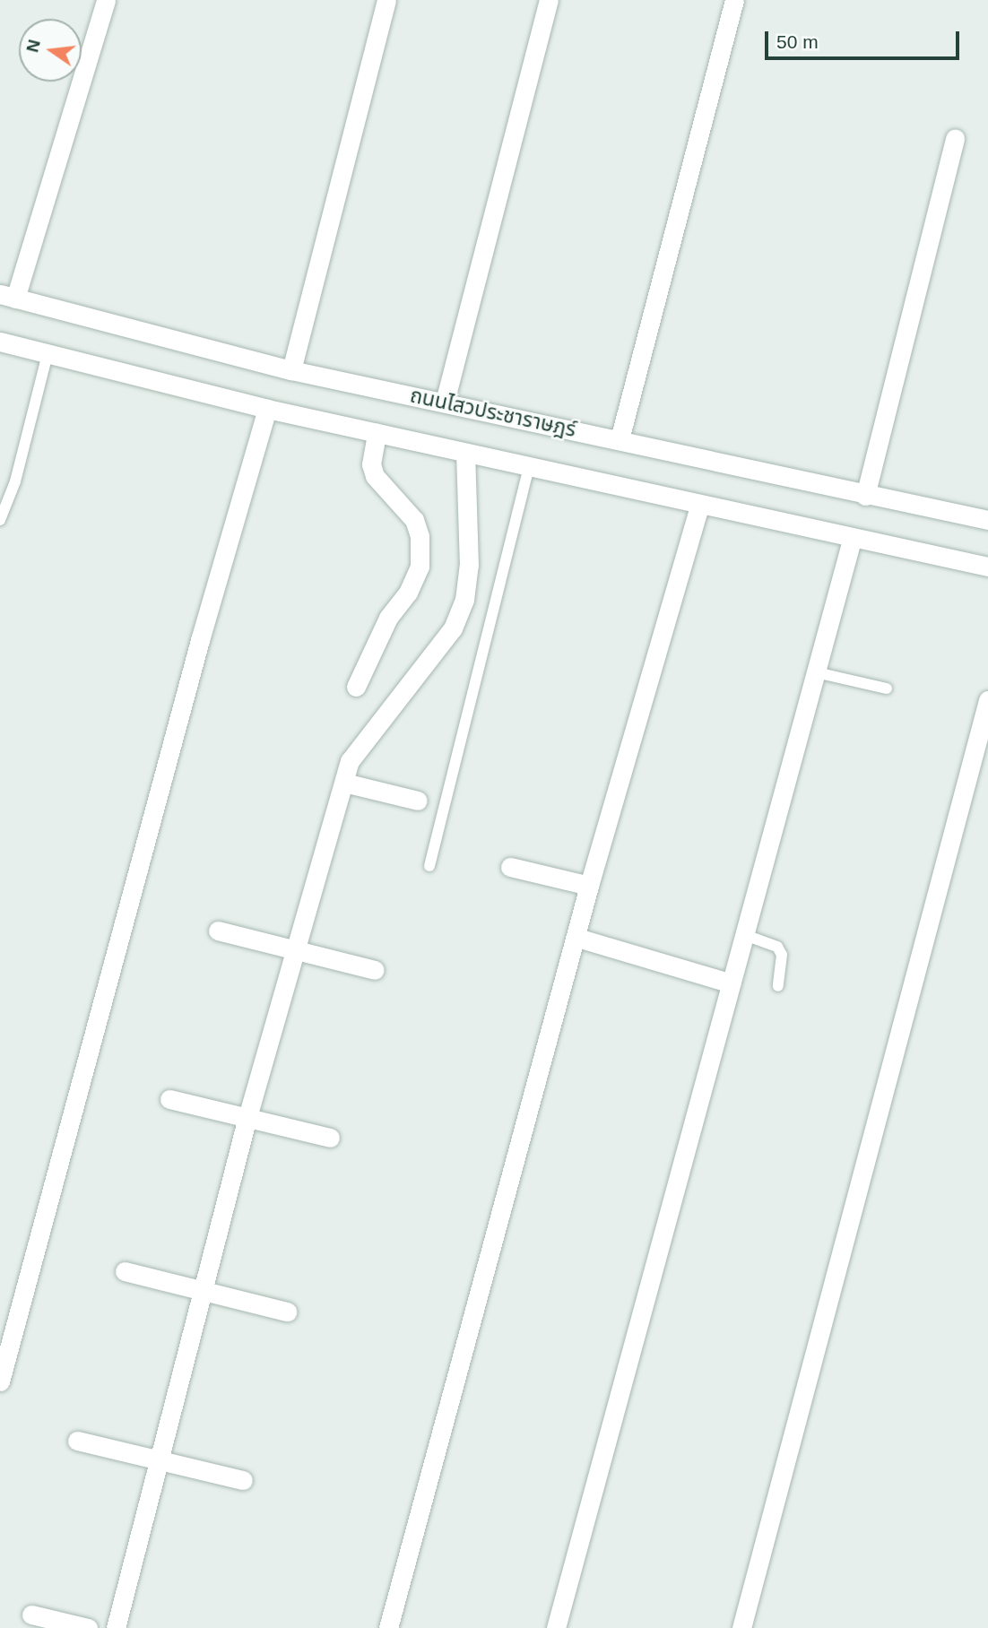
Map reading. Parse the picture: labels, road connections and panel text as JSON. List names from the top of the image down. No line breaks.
{"streets":{"street":["ถนนไสวประชาราษฎร์"]},"scale_bar":"50 m","north":"left"}
